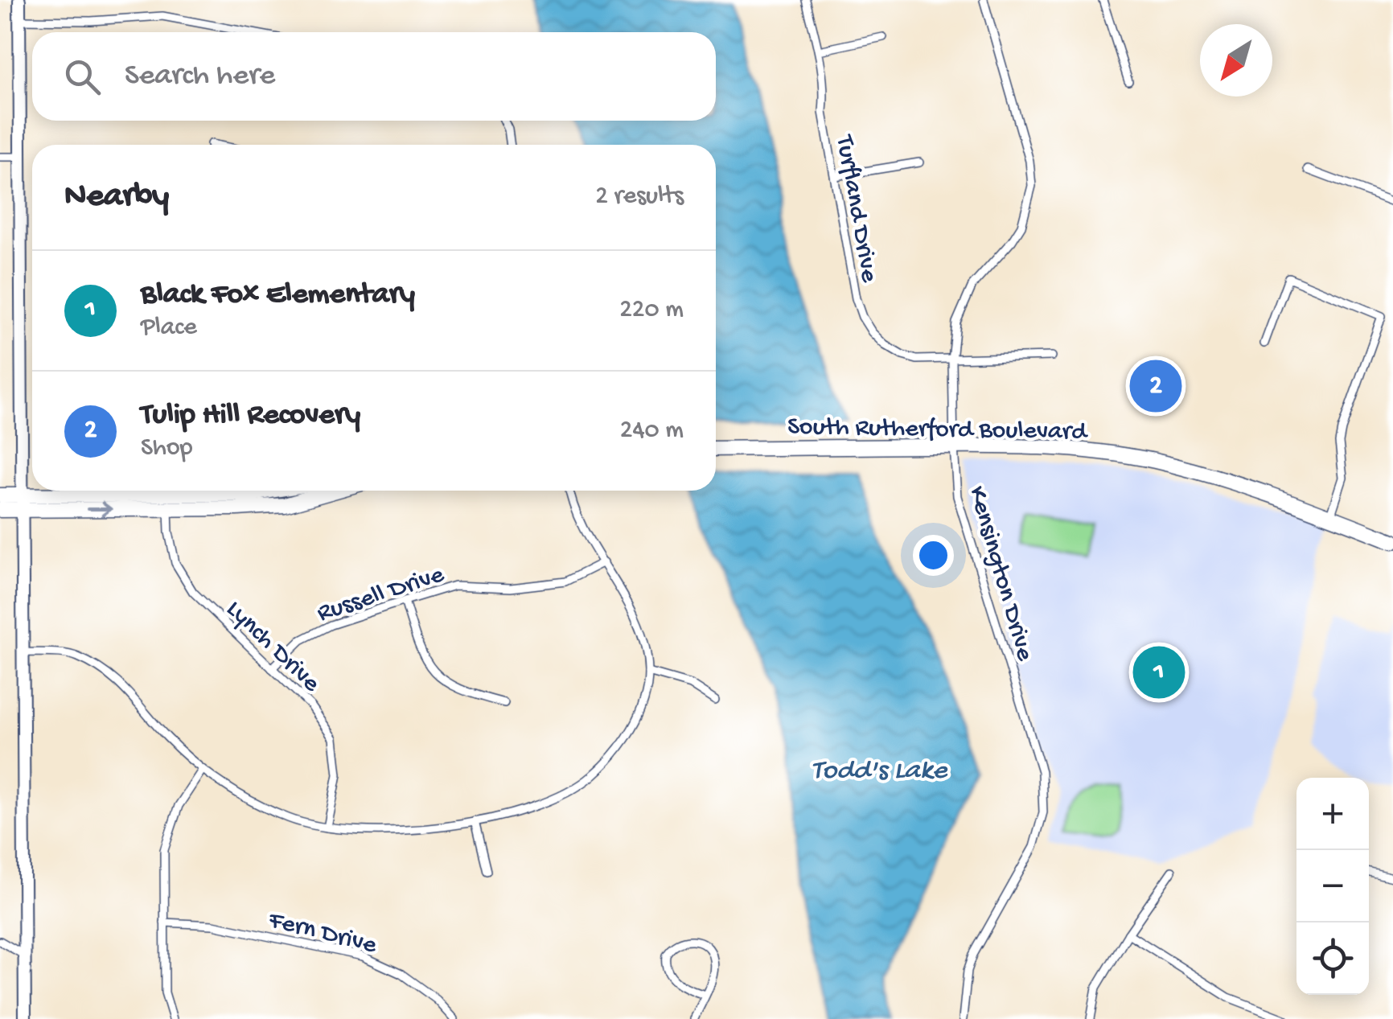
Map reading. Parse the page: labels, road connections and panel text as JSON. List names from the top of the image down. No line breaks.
{"streets":{"highway":["South Rutherford Boulevard"],"street":["Turfland Drive","Kensington Drive","Russell Drive","Lynch Drive","Fern Drive"]},"crossings":[["Turfland Drive","Kensington Drive"],["South Rutherford Boulevard","Kensington Drive"],["Russell Drive","Lynch Drive"]],"water":["Todd's Lake"],"north":"bottom left","page":{"search":"Search here","heading":["Nearby","2 results"],"list":[{"mark":"1","name":"Black Fox Elementary","note":"Place","value":"220 m"},{"mark":"2","name":"Tulip Hill Recovery","note":"Shop","value":"240 m"}],"pins":["2","1"],"map_buttons":["+","−"]}}
